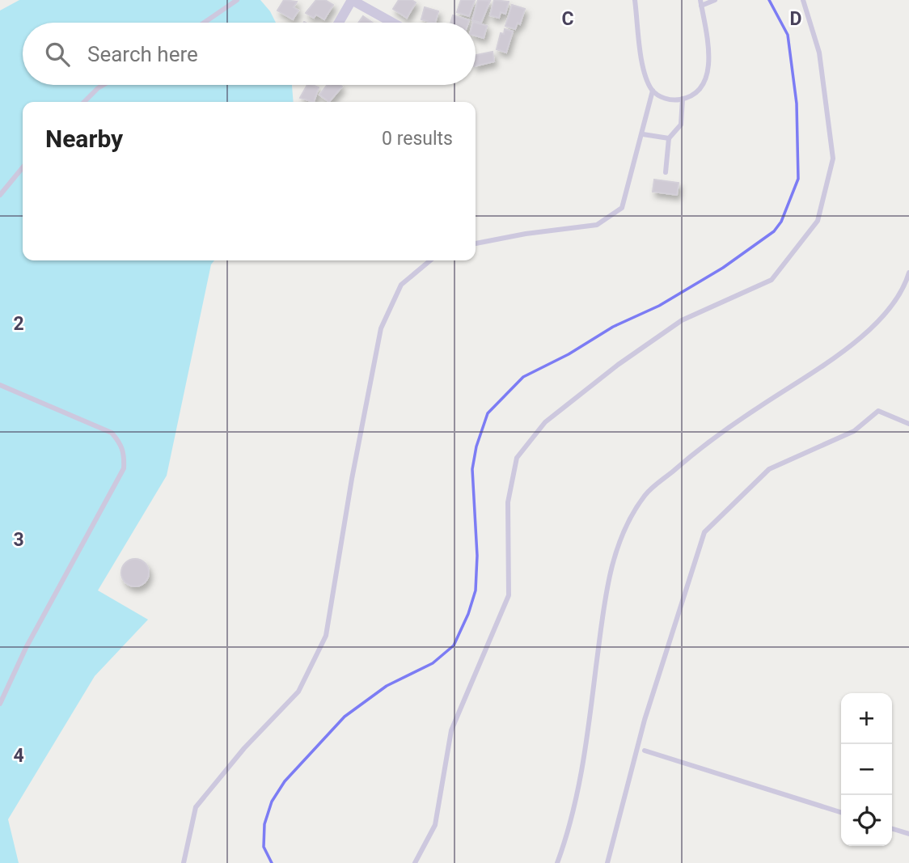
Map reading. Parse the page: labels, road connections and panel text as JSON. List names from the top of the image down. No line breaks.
{"page":{"search":"Search here","heading":["Nearby","0 results"],"map_buttons":["+","−"]},"grid":{"columns":["C","D"],"rows":["2","3","4"]}}
